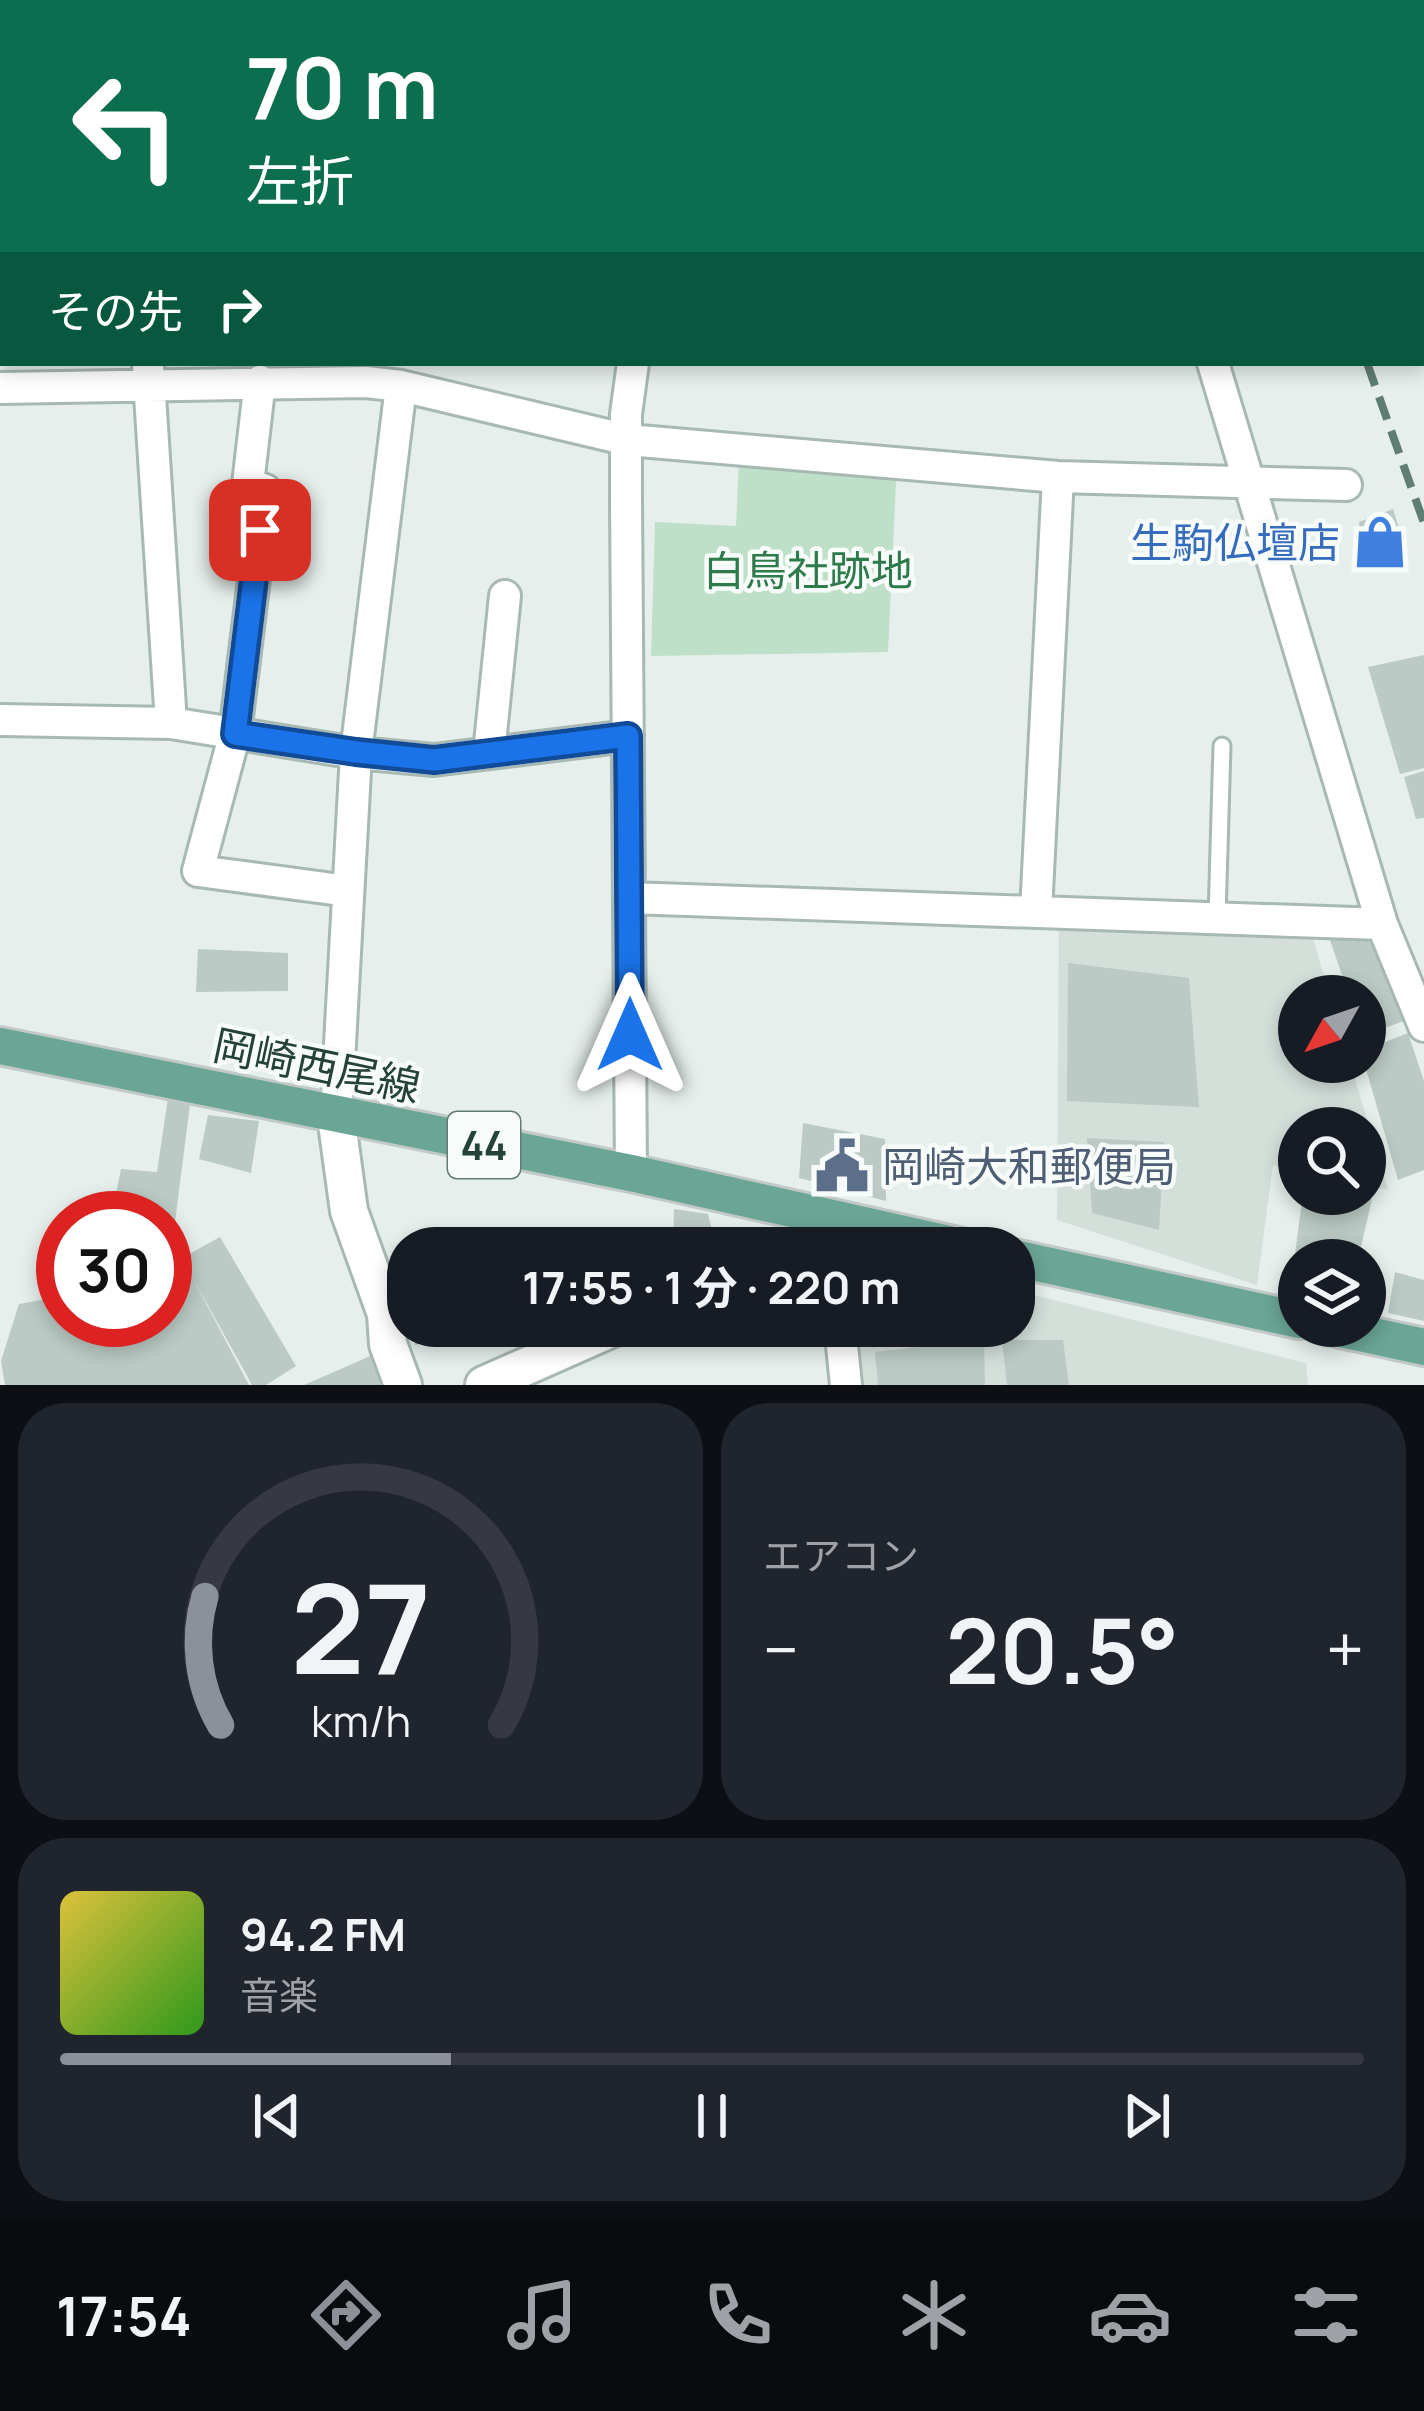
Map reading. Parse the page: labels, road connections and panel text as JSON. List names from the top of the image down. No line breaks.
{"streets":{"main road":["岡崎西尾線","44"]},"parks":["白鳥社跡地"],"places":{"shop":["生駒仏壇店"],"public building":["岡崎大和郵便局"]},"north":"bottom left","page":{"turn":["70 m","左折"],"then":"その先","limit":"30","trip":"17:55 · 1 分 · 220 m","tile":"エアコン","heat":["−","20.5°","+"],"song":["94.2 FM","音楽"],"tabs":"17:54","gauge":["27","km/h"]}}
